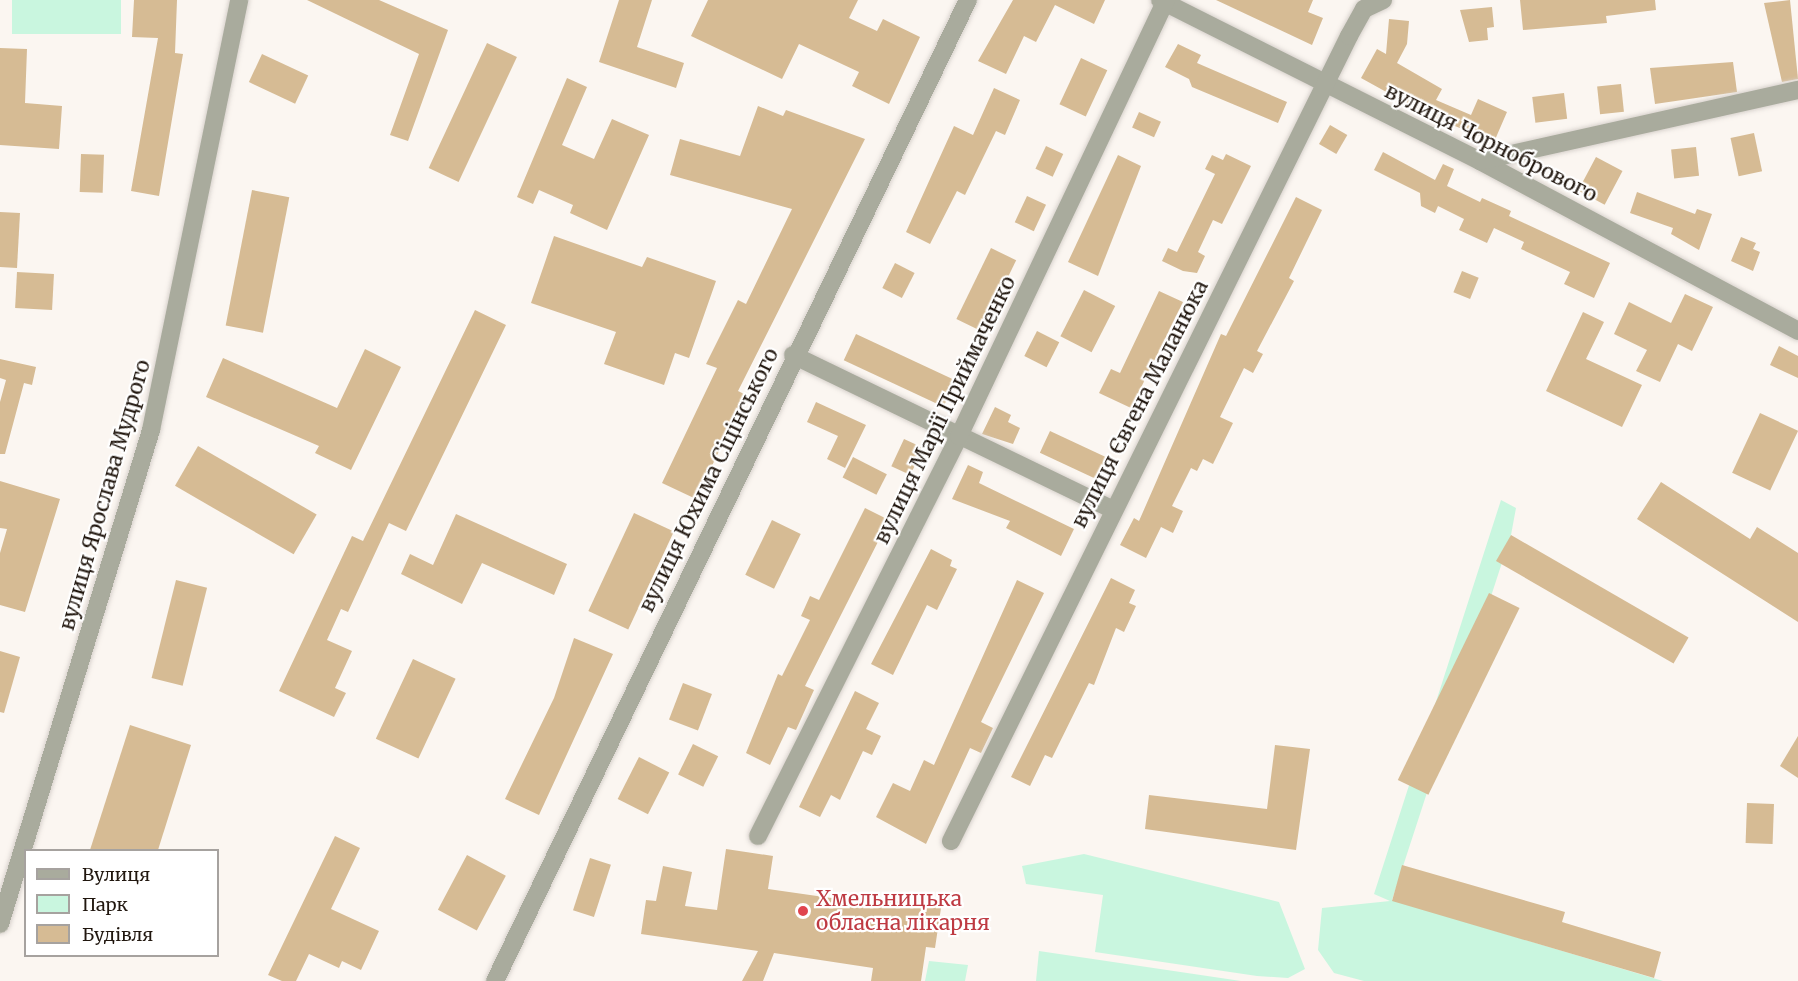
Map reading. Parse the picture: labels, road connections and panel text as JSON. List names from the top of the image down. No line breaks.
{"streets":{"street":["вулиця Чорнобрового","вулиця Євгена Маланюка","вулиця Марії Приймаченко","вулиця Юхима Сіцінського","вулиця Ярослава Мудрого"]},"crossings":[["вулиця Чорнобрового","вулиця Євгена Маланюка"],["вулиця Чорнобрового","вулиця Марії Приймаченко"]],"places":["Хмельницька обласна лікарня"],"legend":["Вулиця","Парк","Будівля"]}
